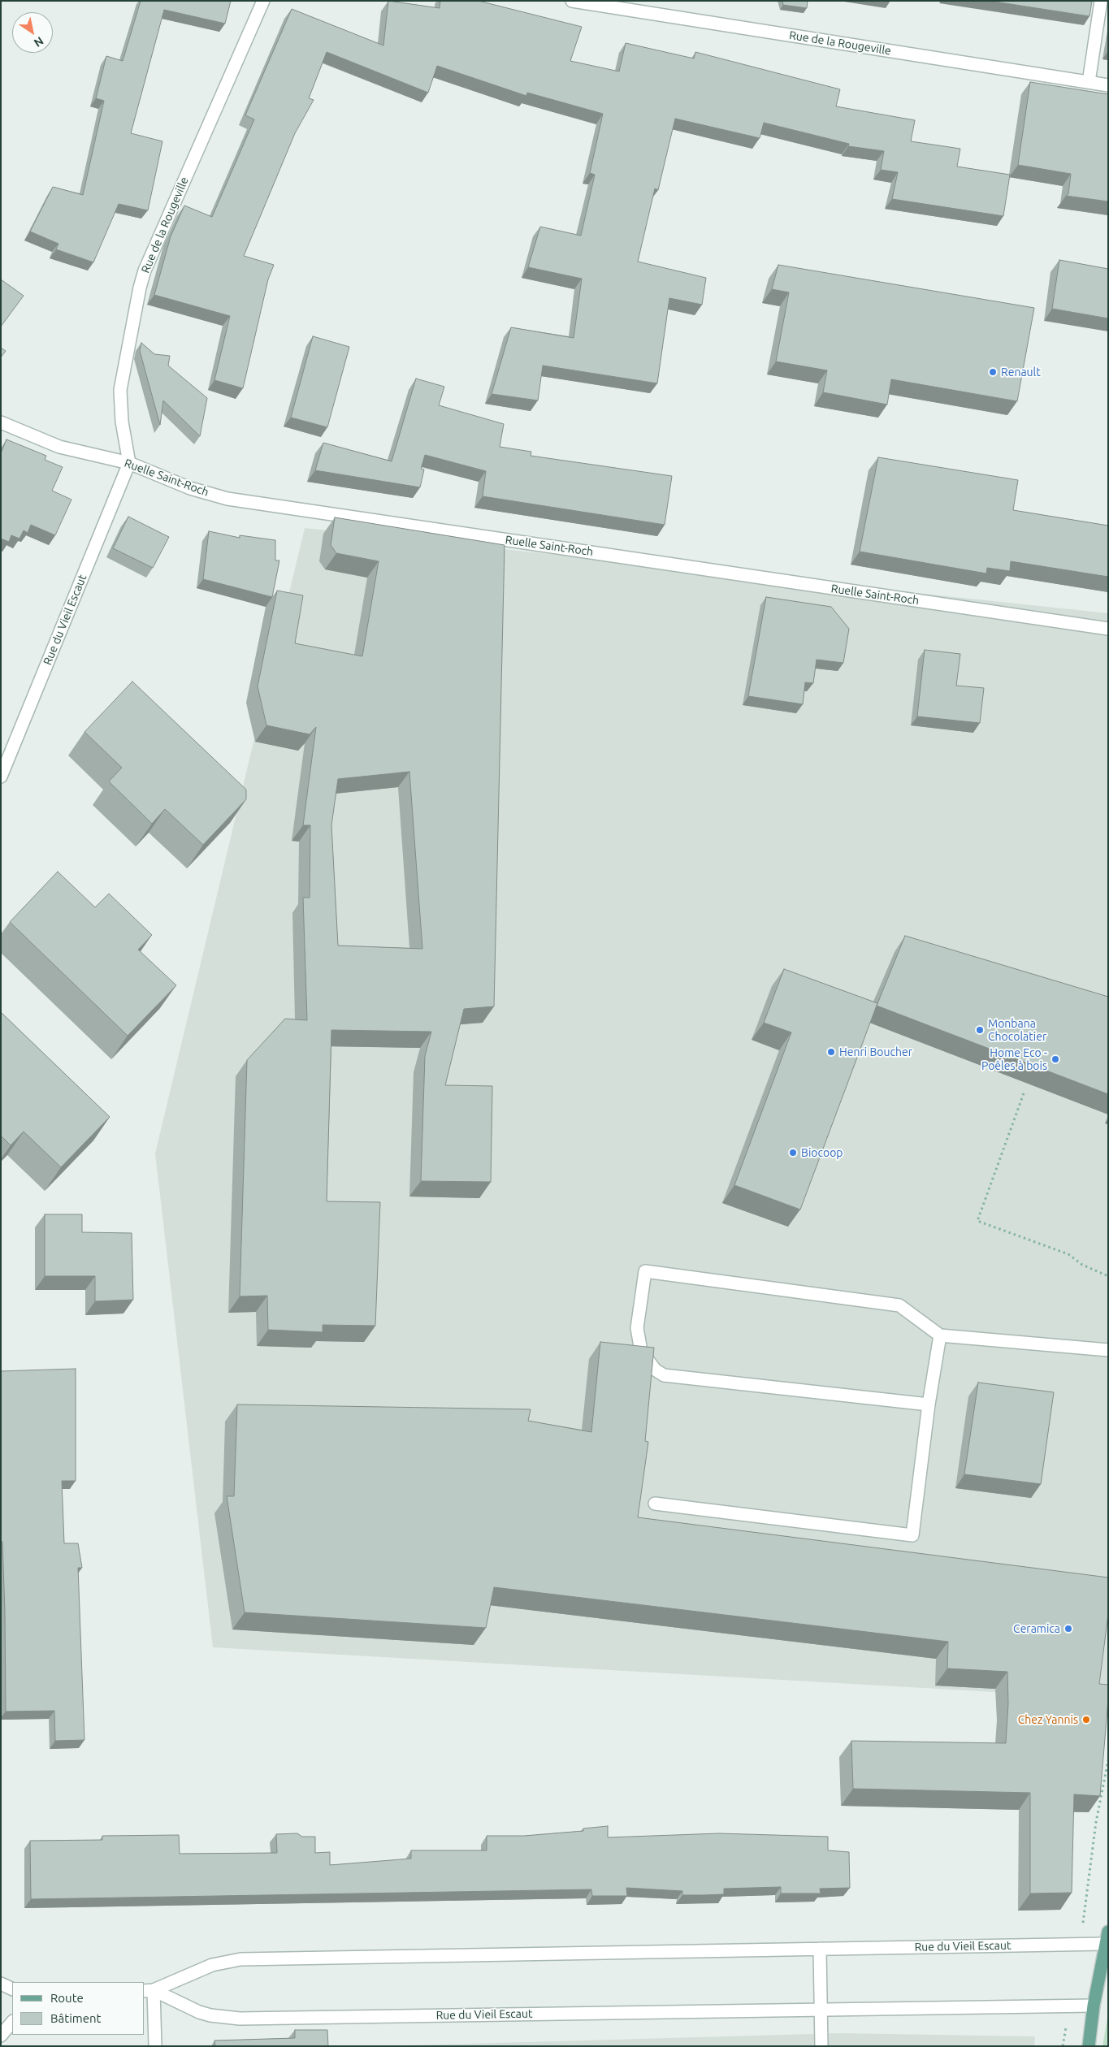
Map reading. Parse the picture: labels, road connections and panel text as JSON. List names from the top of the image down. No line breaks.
{"streets":{"street":["Rue de la Rougeville","Ruelle Saint-Roch","Rue du Vieil Escaut"]},"crossings":[["Rue de la Rougeville","Ruelle Saint-Roch"],["Rue de la Rougeville","Rue du Vieil Escaut"],["Ruelle Saint-Roch","Rue du Vieil Escaut"]],"places":["Renault","Monbana Chocolatier","Henri Boucher","Home Eco - Poêles à bois","Biocoop","Ceramica","Chez Yannis"],"legend":["Route","Bâtiment"],"north":"bottom right"}
